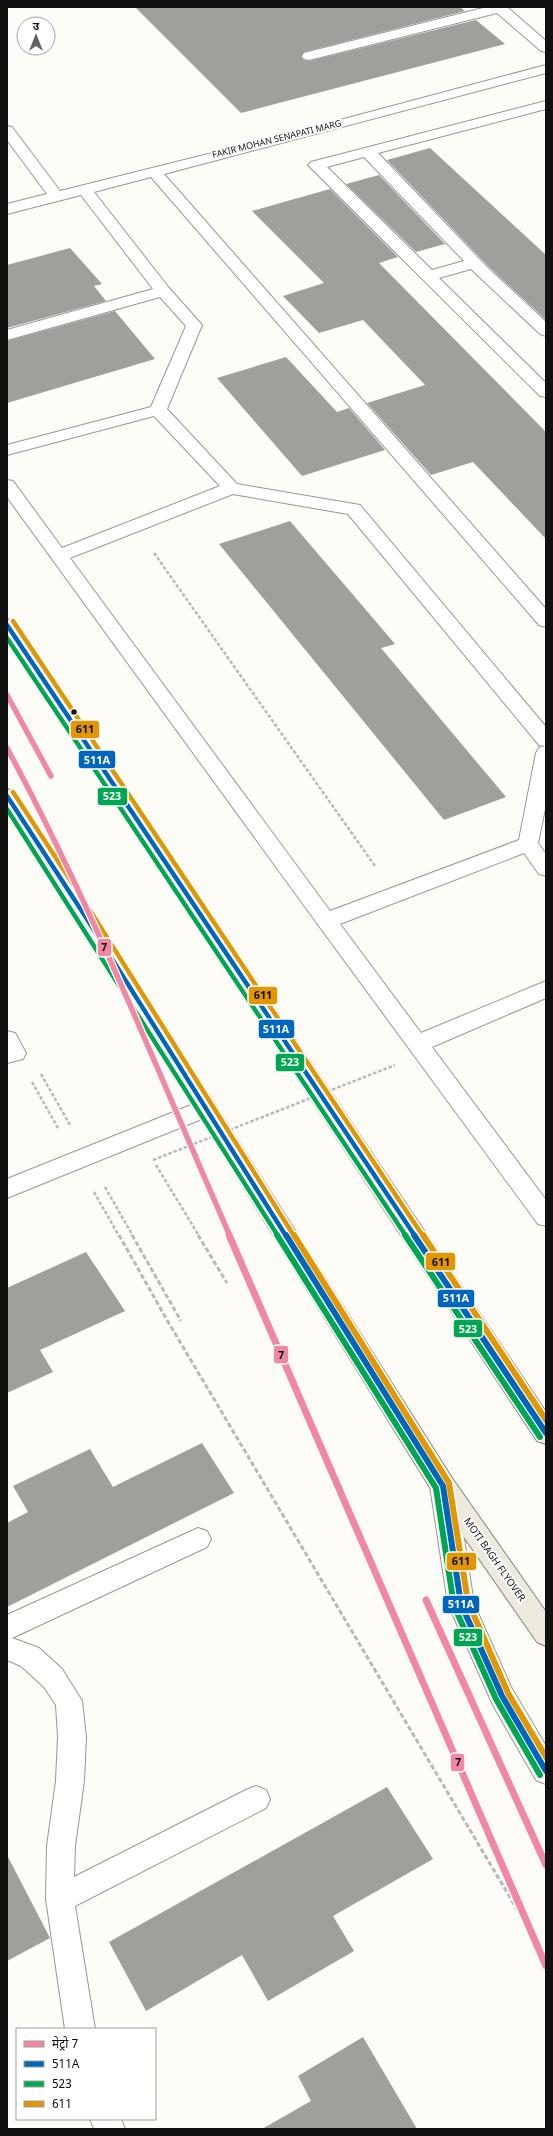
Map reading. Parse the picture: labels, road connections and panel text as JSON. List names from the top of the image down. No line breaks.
{"streets":{"main road":["MOTI BAGH FLYOVER"],"street":["FAKIR MOHAN SENAPATI MARG"]},"lines":["transit line 611","transit line 511A","transit line 523","metro line 7"],"legend":["मेट्रो 7","511A","523","611"],"north":"top"}
